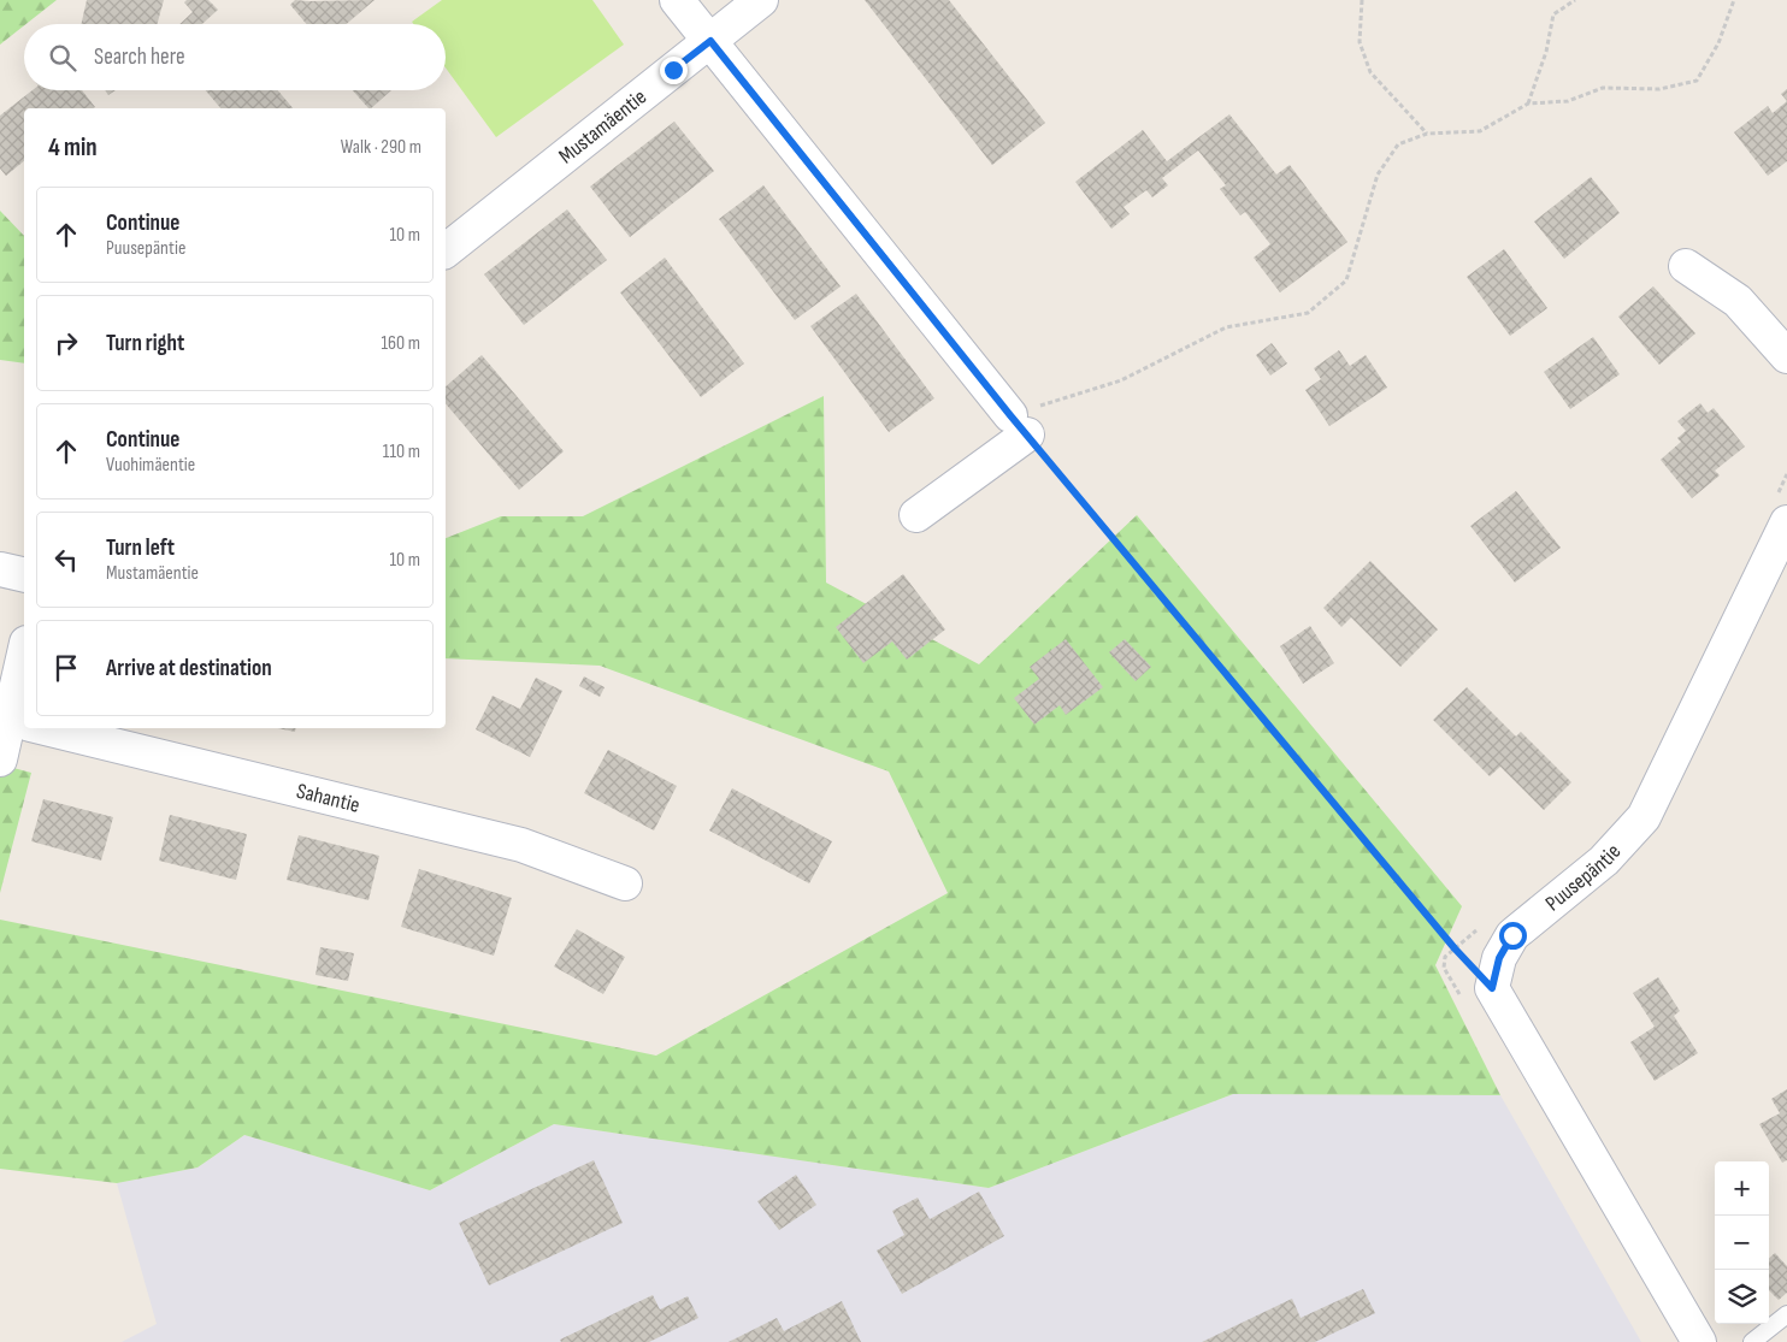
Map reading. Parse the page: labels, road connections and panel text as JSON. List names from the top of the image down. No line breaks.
{"streets":{"street":["Mustamäentie","Sahantie","Puusepäntie"]},"page":{"search":"Search here","heading":["4 min","Walk · 290 m"],"list":[["Continue","Puusepäntie","10 m"],["Turn right","160 m"],["Continue","Vuohimäentie","110 m"],["Turn left","Mustamäentie","10 m"],"Arrive at destination"],"map_buttons":["+","−"]}}
